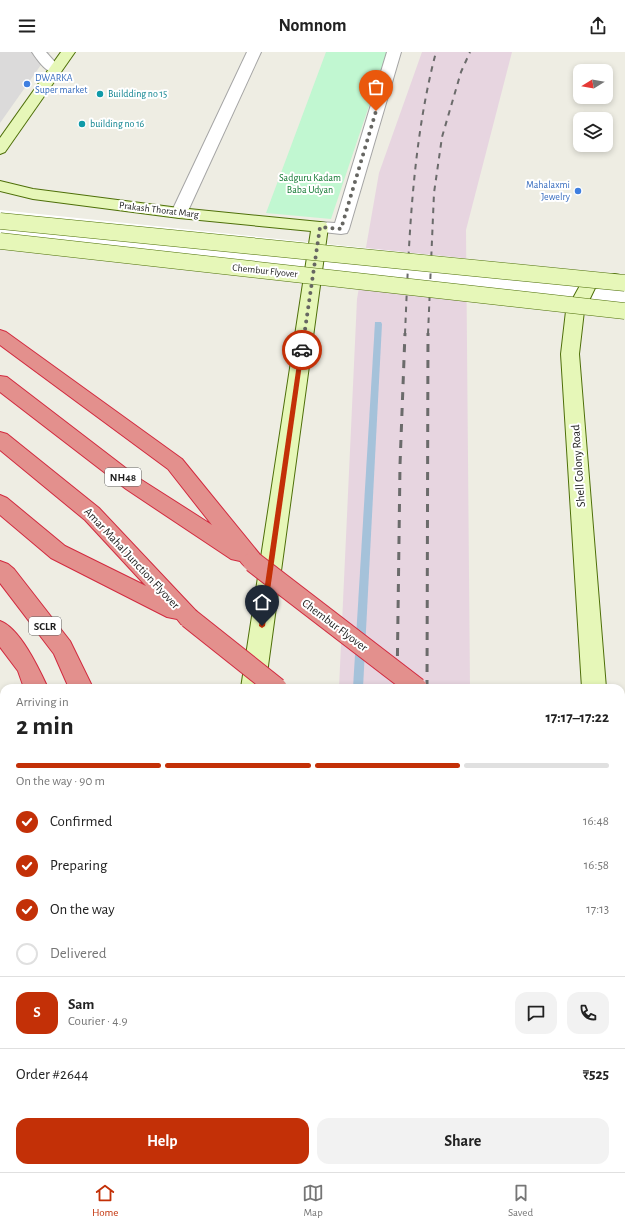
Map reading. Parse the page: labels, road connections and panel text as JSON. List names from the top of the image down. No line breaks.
{"streets":{"highway":["Chembur Flyover","NH48","Amar Mahal Junction Flyover","SCLR"],"street":["Prakash Thorat Marg","Shell Colony Road"]},"crossings":[["Chembur Flyover","NH48"]],"parks":["Sadguru Kadam Baba Udyan"],"places":["DWARKA Super market","Buildding no 15","building no 16","Mahalaxmi Jewelry"],"north":"left","page":{"header":"Nomnom","heading":["2 min","Arriving in","17:17–17:22"],"panel":["Sam","Courier · 4.9","Order #2644","₹525"],"bar":"On the way · 90 m","list":[["Confirmed","16:48"],["Preparing","16:58"],["On the way","17:13"],"Delivered"],"round":"S","buttons":["Help","Share"],"tabs":["Home","Map","Saved"]}}
